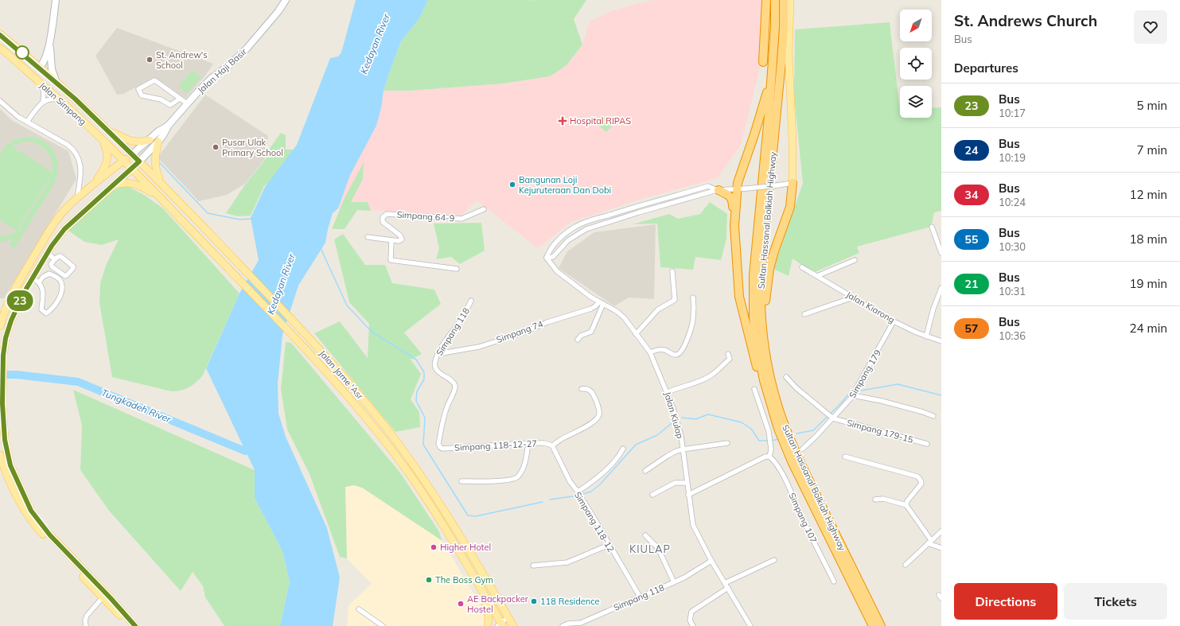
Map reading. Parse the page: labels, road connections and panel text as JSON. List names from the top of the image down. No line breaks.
{"streets":{"highway":["Sultan Hassanal Bolkiah Highway"],"main road":["Jalan Haji Basir","Jalan Simpang","Jalan Jame 'Asr"],"street":["Simpang 64-9","Jalan Kiarong","Simpang 118","Simpang 74","Simpang 179","Jalan Kiulap","Simpang 179-15","Simpang 118-12-27","Simpang 107","Simpang 118-12"]},"crossings":[["Jalan Haji Basir","Jalan Simpang"],["Jalan Haji Basir","Jalan Jame 'Asr"],["Jalan Simpang","Jalan Jame 'Asr"],["Jalan Kiarong","Simpang 179"],["Simpang 118","Simpang 74"],["Simpang 118","Jalan Kiulap"],["Simpang 118","Simpang 118-12-27"],["Simpang 118","Simpang 118-12"],["Simpang 74","Jalan Kiulap"],["Simpang 179","Simpang 179-15"],["Simpang 118-12-27","Simpang 118-12"]],"districts":["KIULAP"],"water":["Kedayan River","Tungkadeh River"],"places":{"other":["St. Andrew's School","Pusar Ulak Primary School","Bangunan Loji Kejuruteraan Dan Dobi","Higher Hotel","The Boss Gym","118 Residence","AE Backpacker Hostel"],"health":["Hospital RIPAS"]},"lines":["bus line 23"],"north":"bottom left","page":{"on_map":"23","heading":[["St. Andrews Church","Bus"],"Departures"],"list":[{"mark":"23","name":"Bus","note":"10:17","value":"5 min"},{"mark":"24","name":"Bus","note":"10:19","value":"7 min"},{"mark":"34","name":"Bus","note":"10:24","value":"12 min"},{"mark":"55","name":"Bus","note":"10:30","value":"18 min"},{"mark":"21","name":"Bus","note":"10:31","value":"19 min"},{"mark":"57","name":"Bus","note":"10:36","value":"24 min"}],"buttons":["Directions","Tickets"]}}
